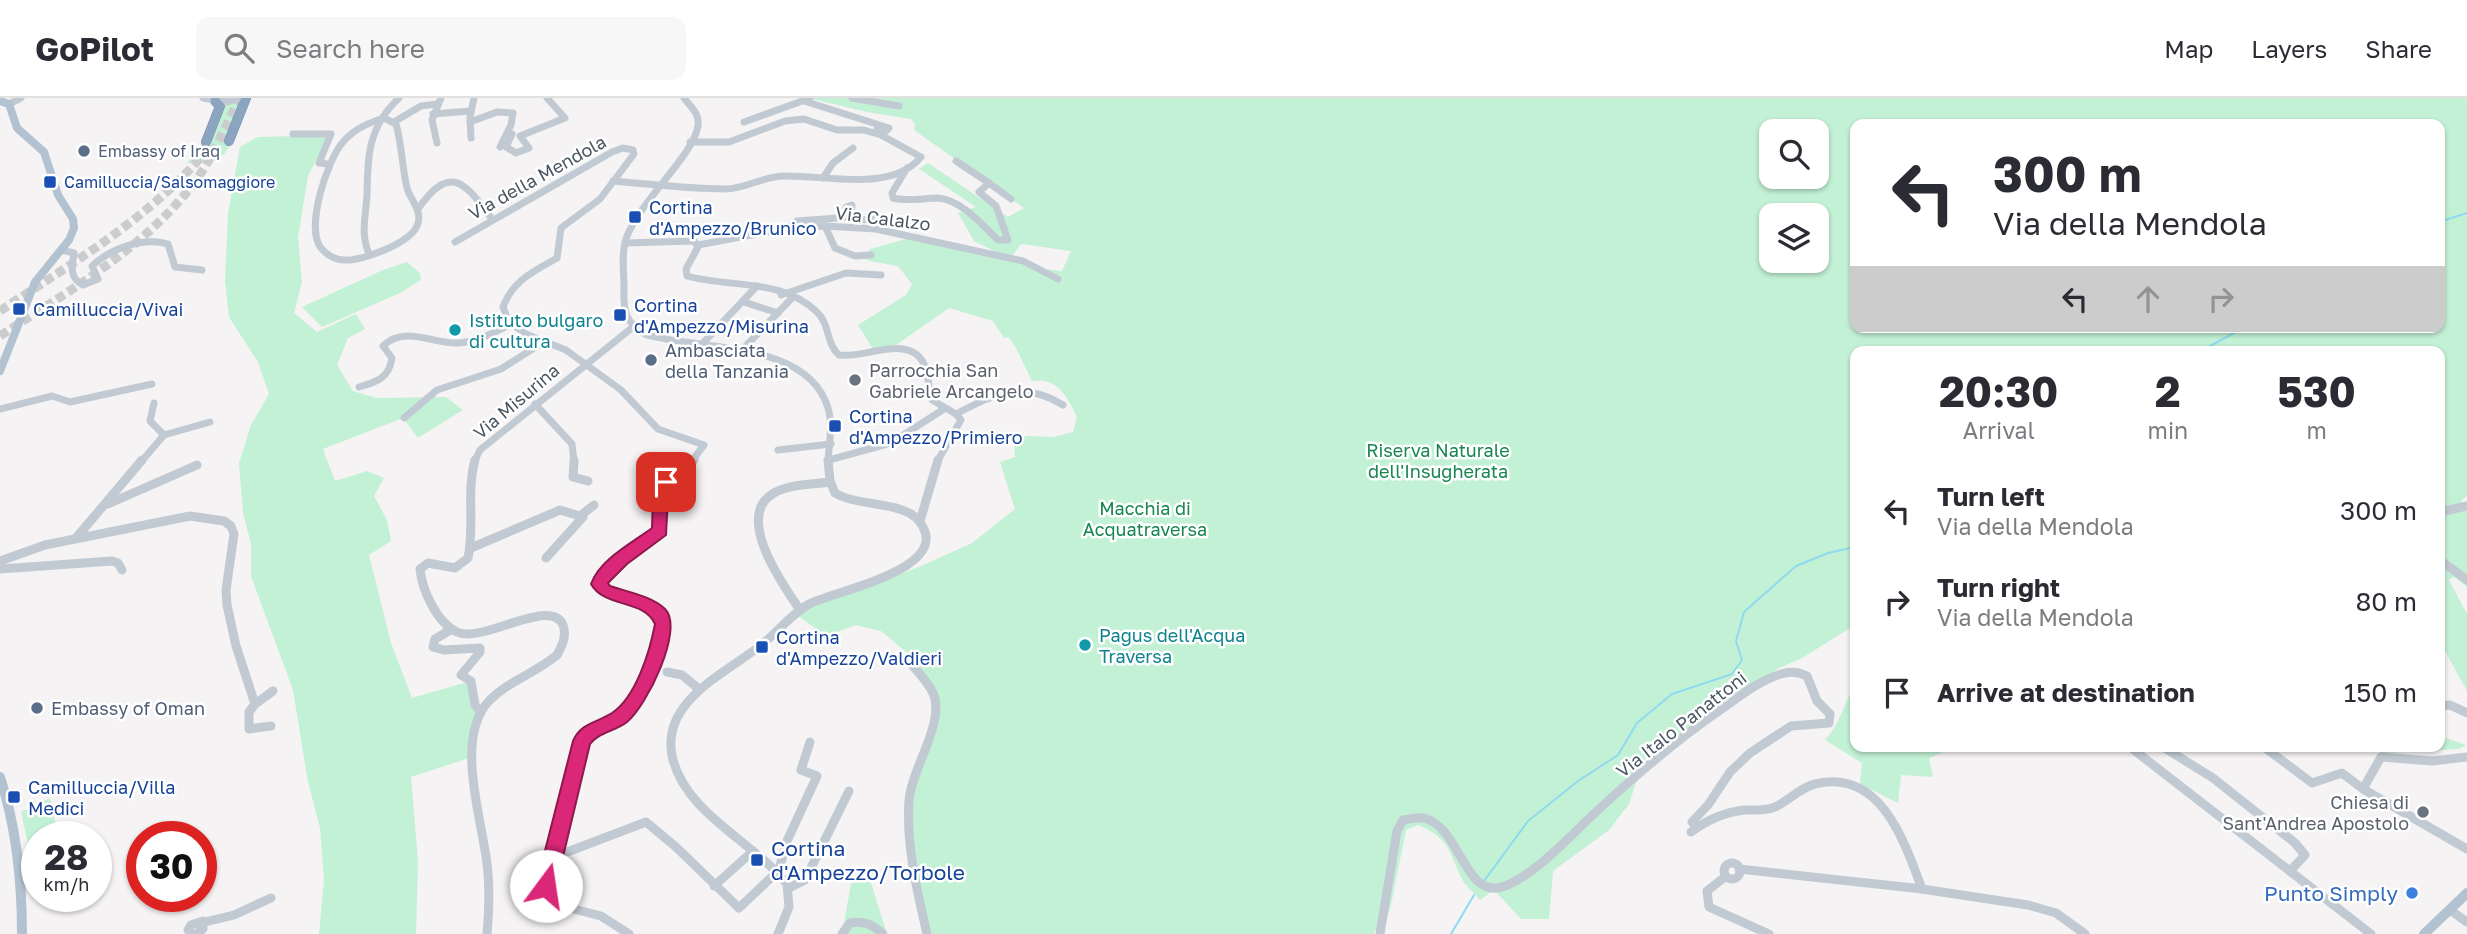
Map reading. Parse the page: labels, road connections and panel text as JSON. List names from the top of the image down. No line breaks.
{"streets":{"street":["Via della Mendola","Via Calalzo","Via Misurina","Via Italo Panattoni"]},"parks":["Riserva Naturale dell'Insugherata","Macchia di Acquatraversa"],"places":{"other":["Embassy of Iraq","Istituto bulgaro di cultura","Ambasciata della Tanzania","Parrocchia San Gabriele Arcangelo","Pagus dell'Acqua Traversa","Embassy of Oman","Chiesa di Sant'Andrea Apostolo","Punto Simply"],"transit":["Camilluccia/Salsomaggiore","Cortina d'Ampezzo/Brunico","Camilluccia/Vivai","Cortina d'Ampezzo/Misurina","Cortina d'Ampezzo/Primiero","Cortina d'Ampezzo/Valdieri","Camilluccia/Villa Medici","Cortina d'Ampezzo/Torbole"]},"page":{"header":"GoPilot","search":"Search here","nav":["Map","Layers","Share"],"turn":["300 m","Via della Mendola"],"eta":["20:30","Arrival","2","min","530","m"],"list":[{"name":"Turn left","note":"Via della Mendola","value":"300 m"},{"name":"Turn right","note":"Via della Mendola","value":"80 m"},{"name":"Arrive at destination","value":"150 m"}],"speed":"28 km/h","limit":"30"}}
